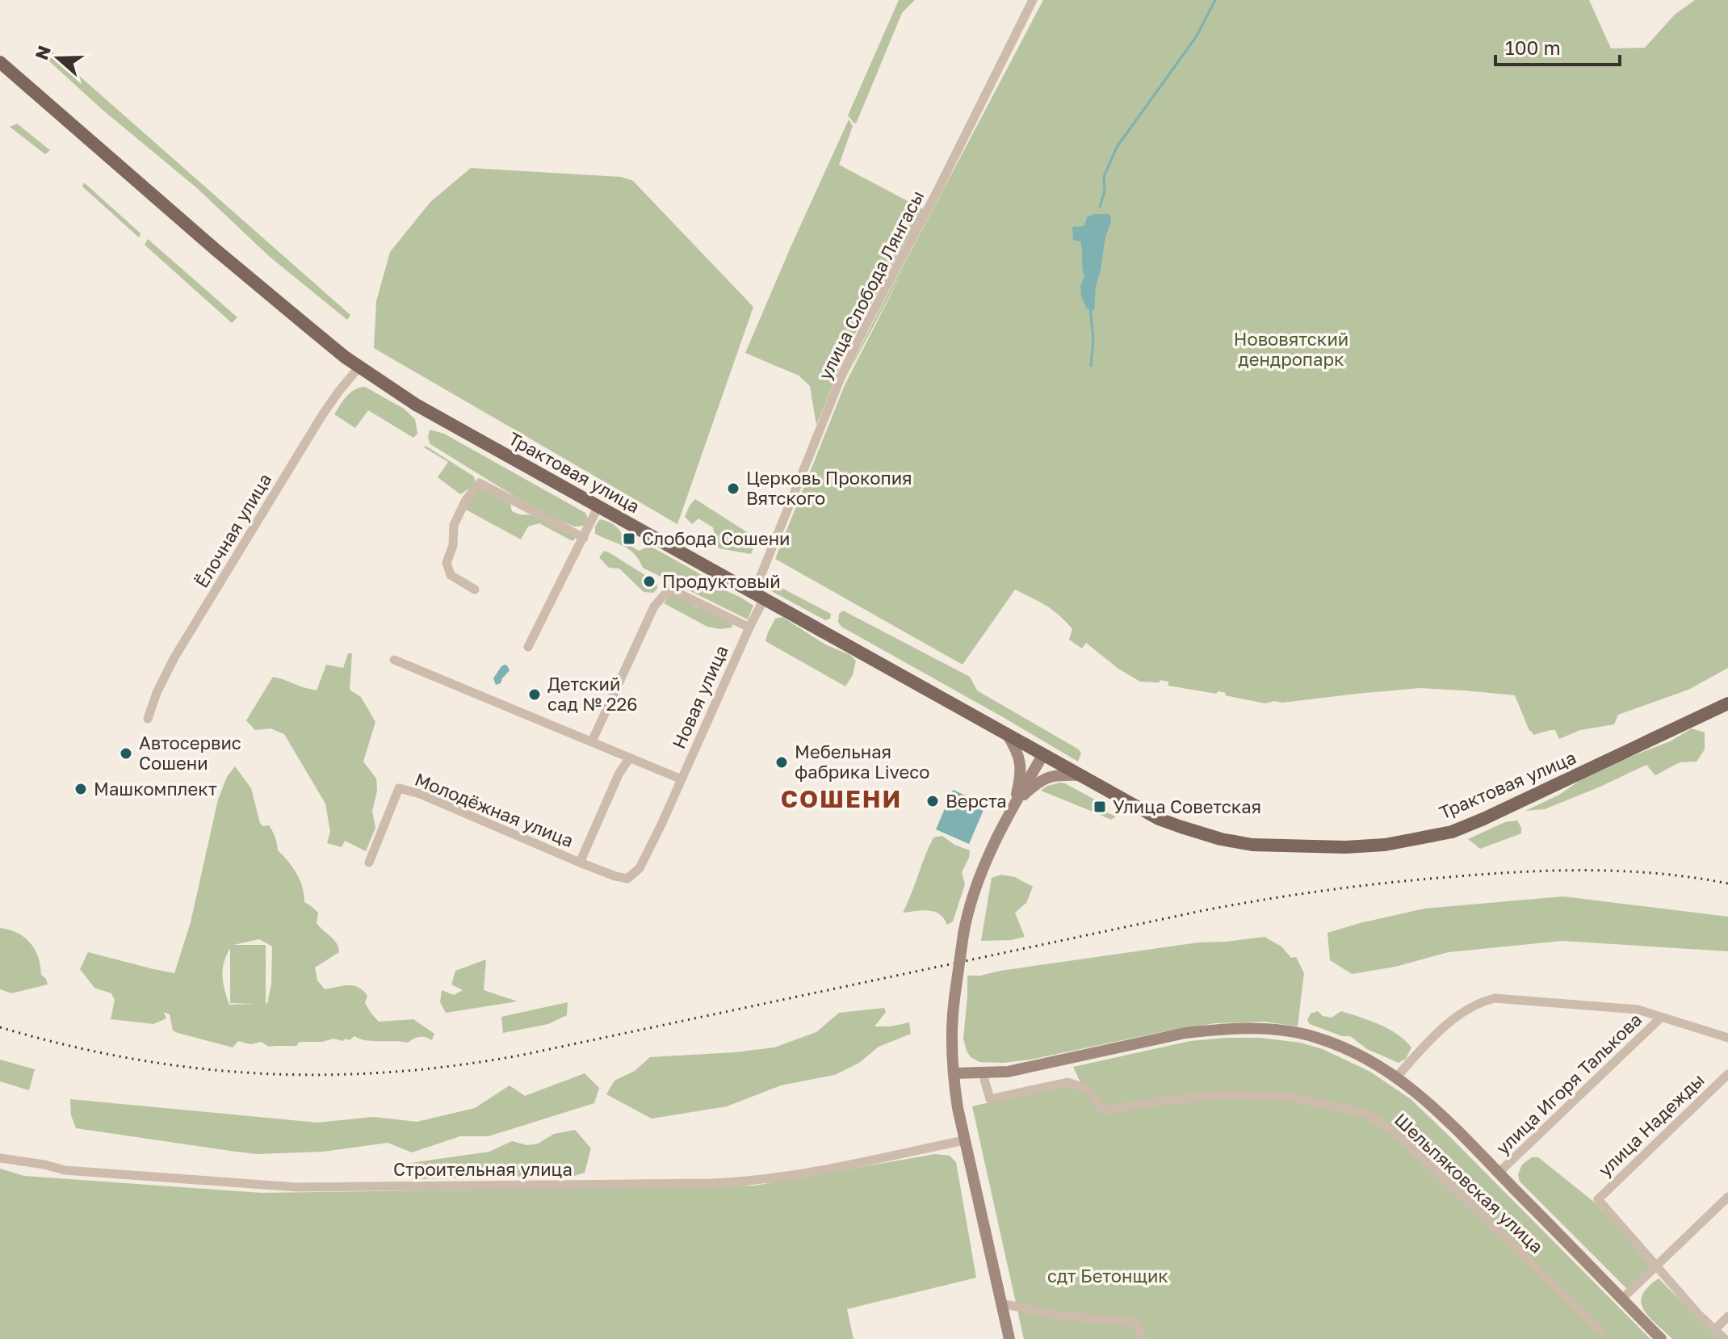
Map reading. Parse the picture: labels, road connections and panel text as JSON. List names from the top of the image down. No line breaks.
{"streets":{"main road":["Трактовая улица"],"street":["улица Слобода Лянгасы","Ёлочная улица","Новая улица","Молодёжная улица","улица Игоря Талькова","улица Надежды","Строительная улица","Шельпяковская улица"]},"crossings":[["улица Слобода Лянгасы","Трактовая улица"],["улица Слобода Лянгасы","Новая улица"],["Трактовая улица","Ёлочная улица"],["Новая улица","Молодёжная улица"]],"districts":["СОШЕНИ"],"parks":["Нововятский дендропарк","сдт Бетонщик"],"places":{"other":["Церковь Прокопия Вятского","Продуктовый","Детский сад № 226","Автосервис Сошени","Мебельная фабрика Liveco","Машкомплект","Верста"],"transit":["Слобода Сошени","Улица Советская"]},"scale_bar":"100 m","north":"left"}
